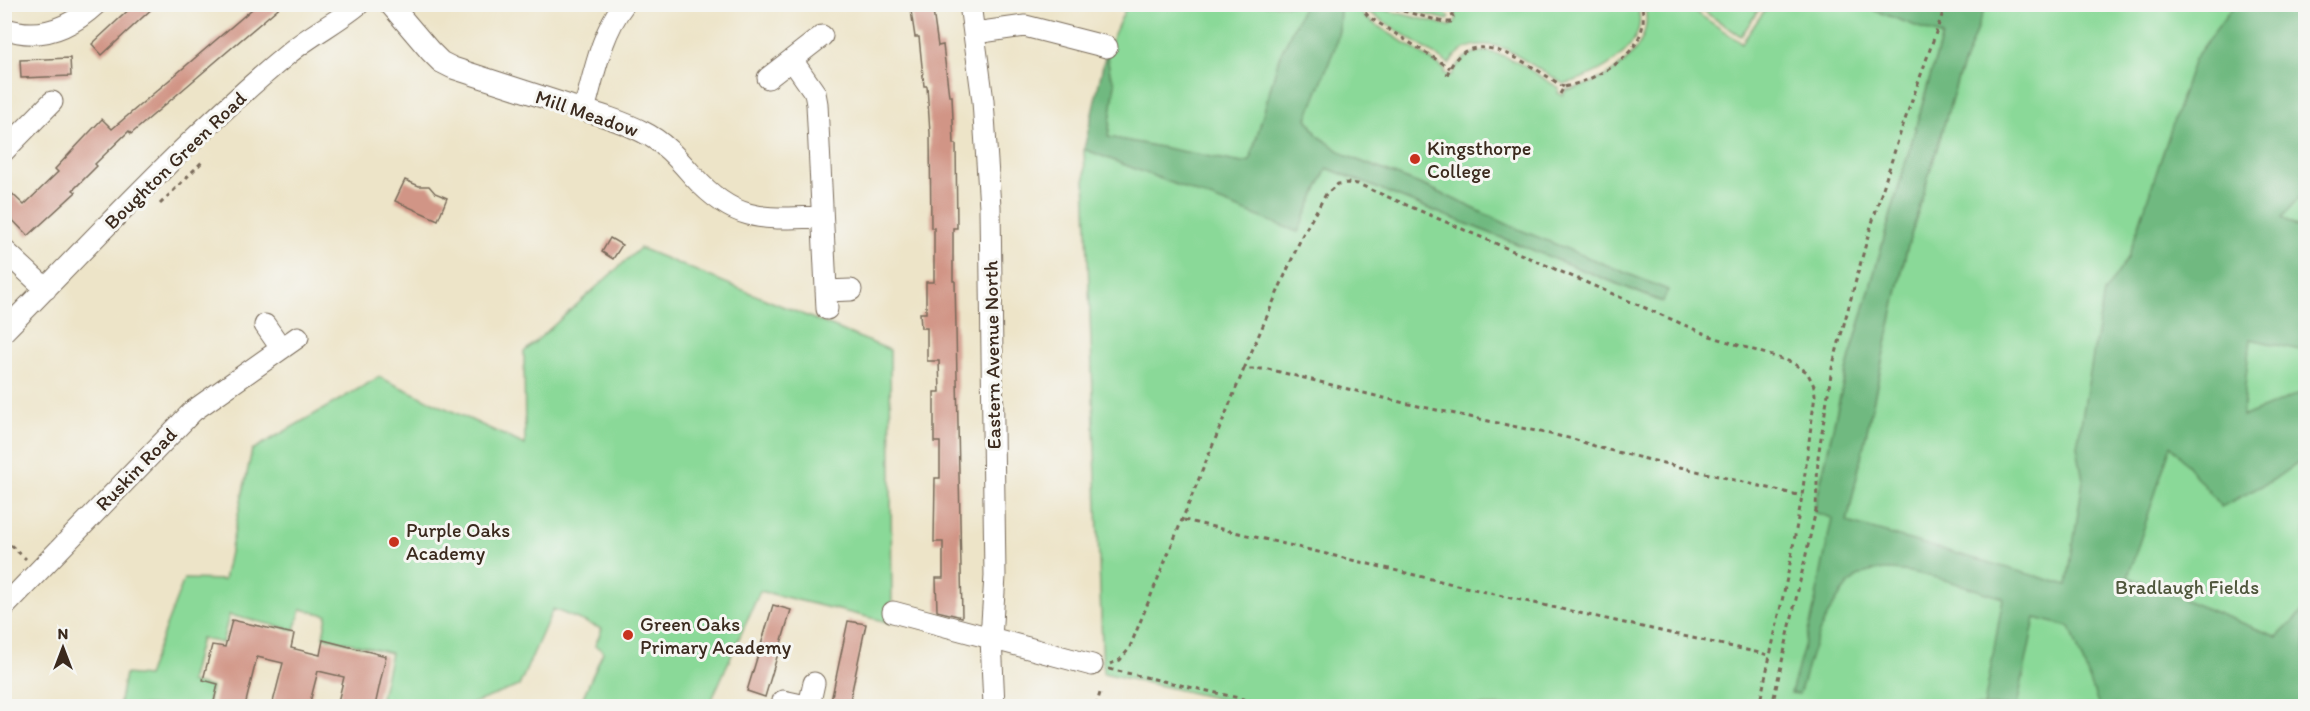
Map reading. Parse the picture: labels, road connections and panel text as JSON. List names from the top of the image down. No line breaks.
{"streets":{"street":["Mill Meadow","Boughton Green Road","Eastern Avenue North","Ruskin Road"]},"parks":["Bradlaugh Fields"],"places":["Kingsthorpe College","Purple Oaks Academy","Green Oaks Primary Academy"],"north":"top"}
